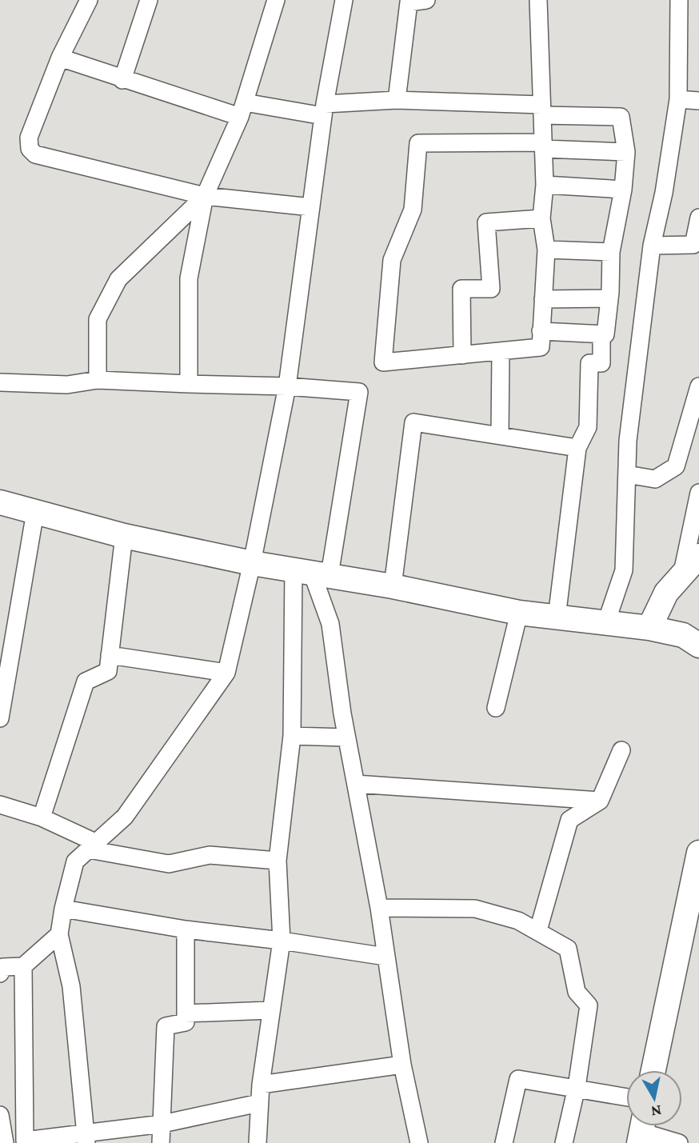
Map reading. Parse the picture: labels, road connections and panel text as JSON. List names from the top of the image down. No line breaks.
{"north":"bottom"}
